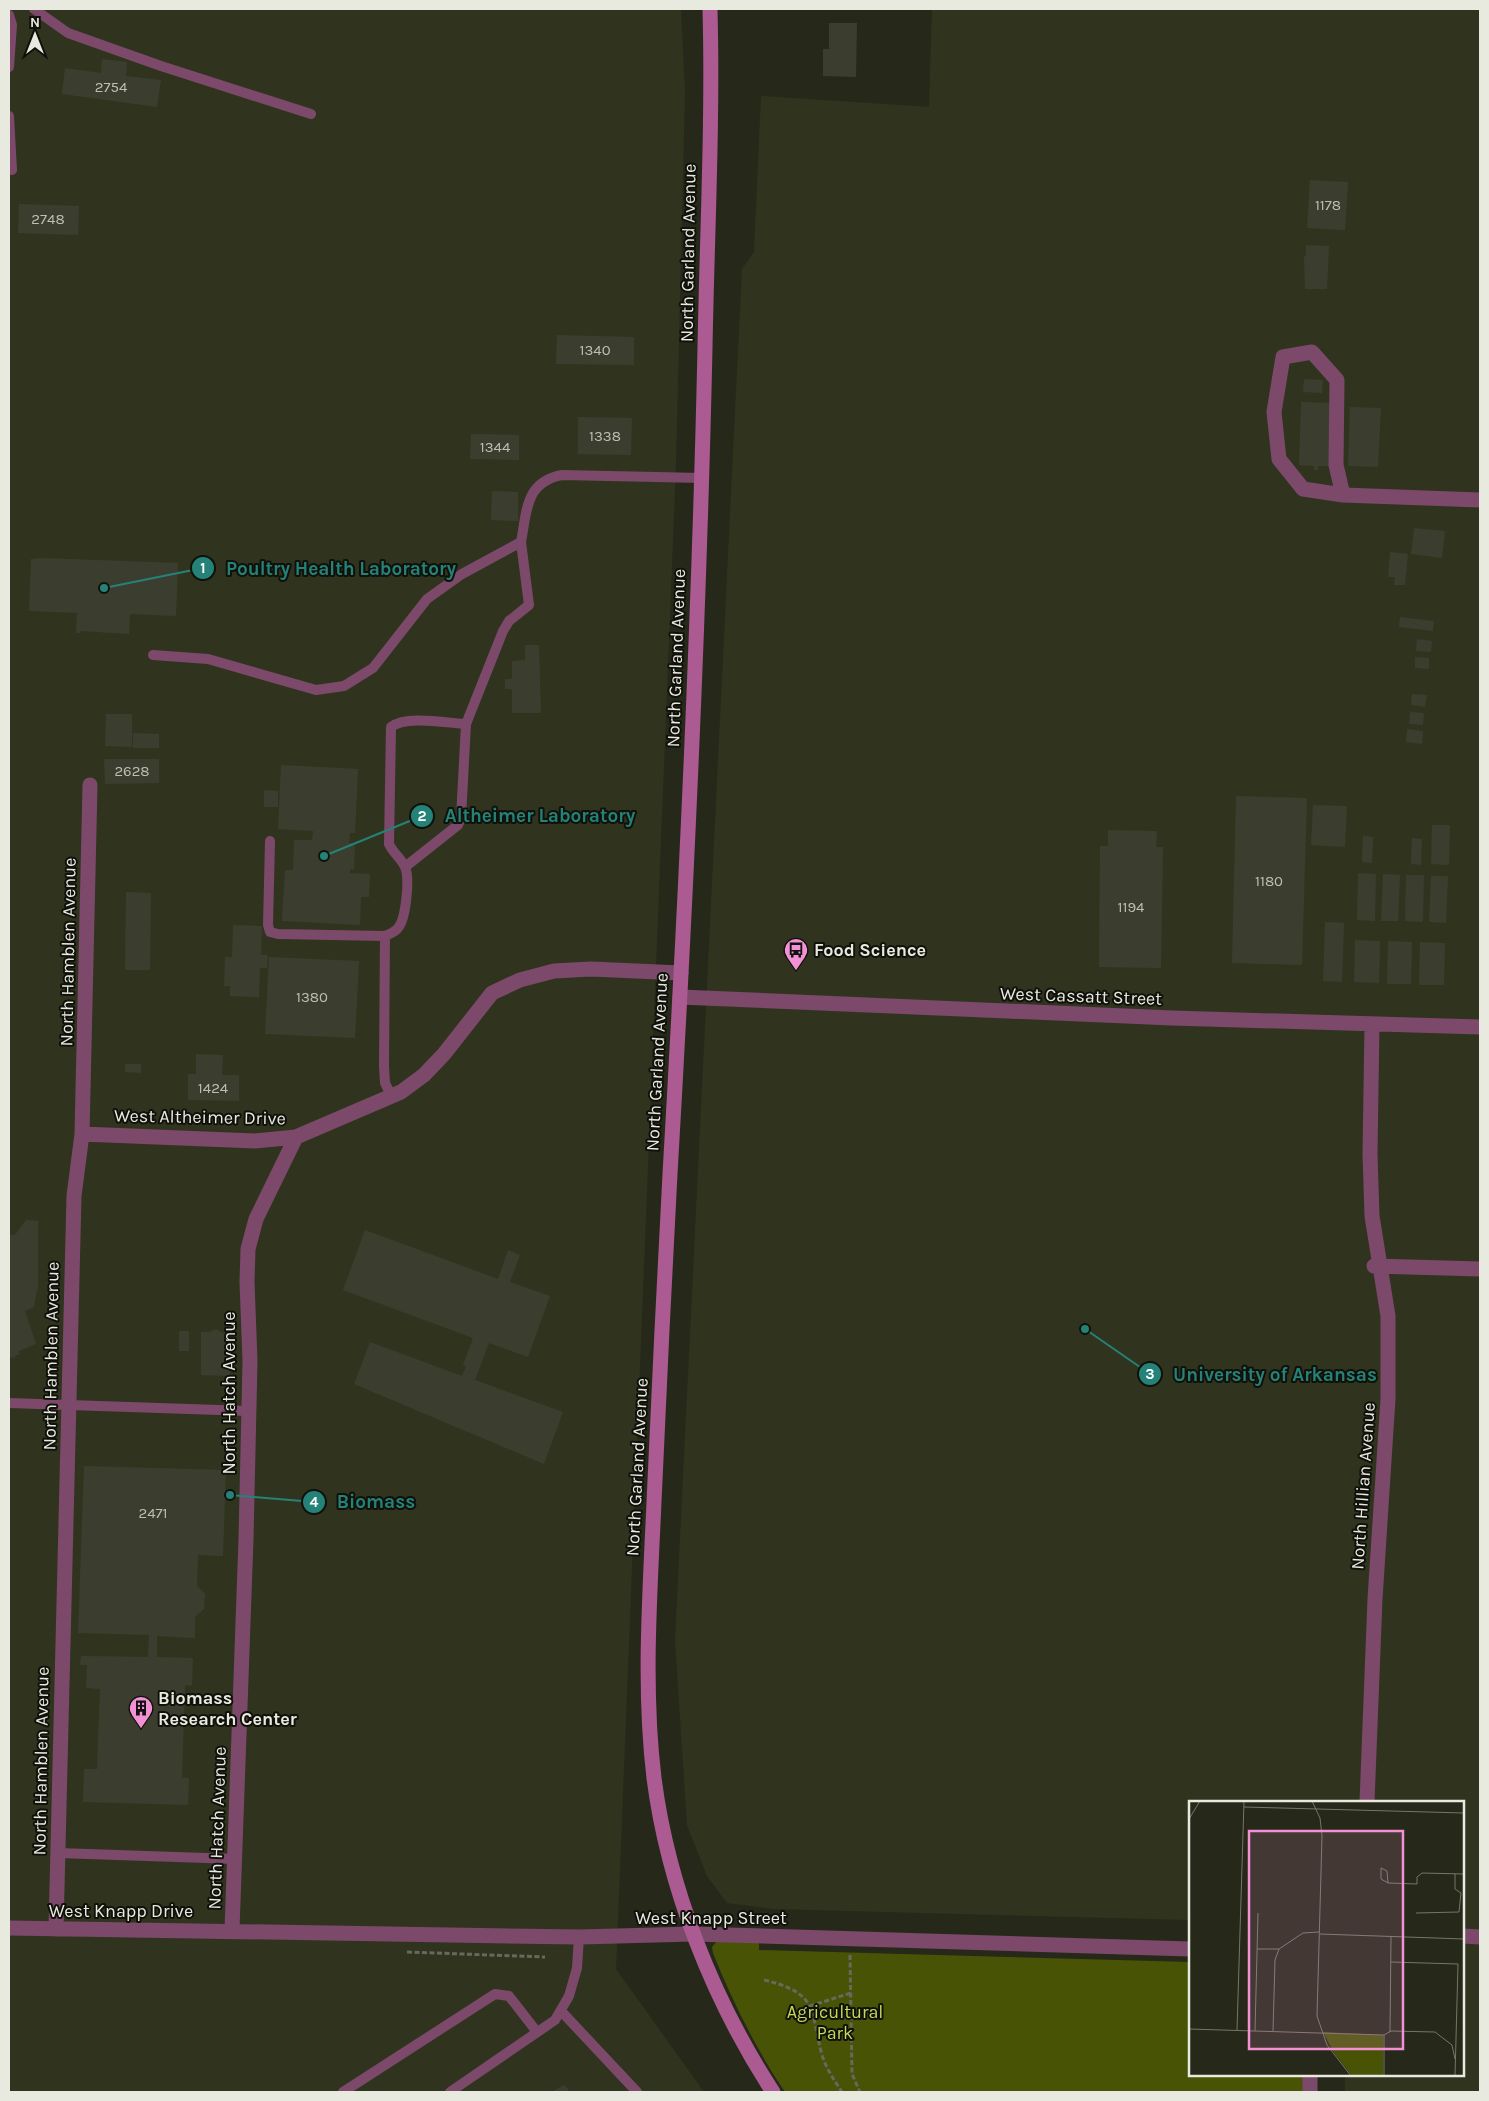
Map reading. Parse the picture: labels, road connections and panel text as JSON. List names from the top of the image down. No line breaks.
{"streets":{"main road":["North Garland Avenue"],"street":["North Hamblen Avenue","West Cassatt Street","West Altheimer Drive","North Hatch Avenue","North Hillian Avenue","West Knapp Drive","West Knapp Street"]},"crossings":[["North Garland Avenue","West Cassatt Street"],["North Garland Avenue","West Altheimer Drive"],["North Garland Avenue","West Knapp Street"],["North Hamblen Avenue","West Altheimer Drive"],["North Hamblen Avenue","West Knapp Drive"],["West Cassatt Street","North Hillian Avenue"],["West Altheimer Drive","North Hatch Avenue"],["North Hatch Avenue","West Knapp Drive"],["North Hatch Avenue","West Knapp Street"],["West Knapp Drive","West Knapp Street"]],"parks":["Agricultural Park"],"places":{"other":["Poultry Health Laboratory","Altheimer Laboratory","University of Arkansas","Biomass"],"bus stop":["Food Science"],"building":["Biomass Research Center"]},"house_numbers":["2754","1178","2748","1340","1338","1344","2628","1180","1194","1380","1424","2471"],"north":"top"}
